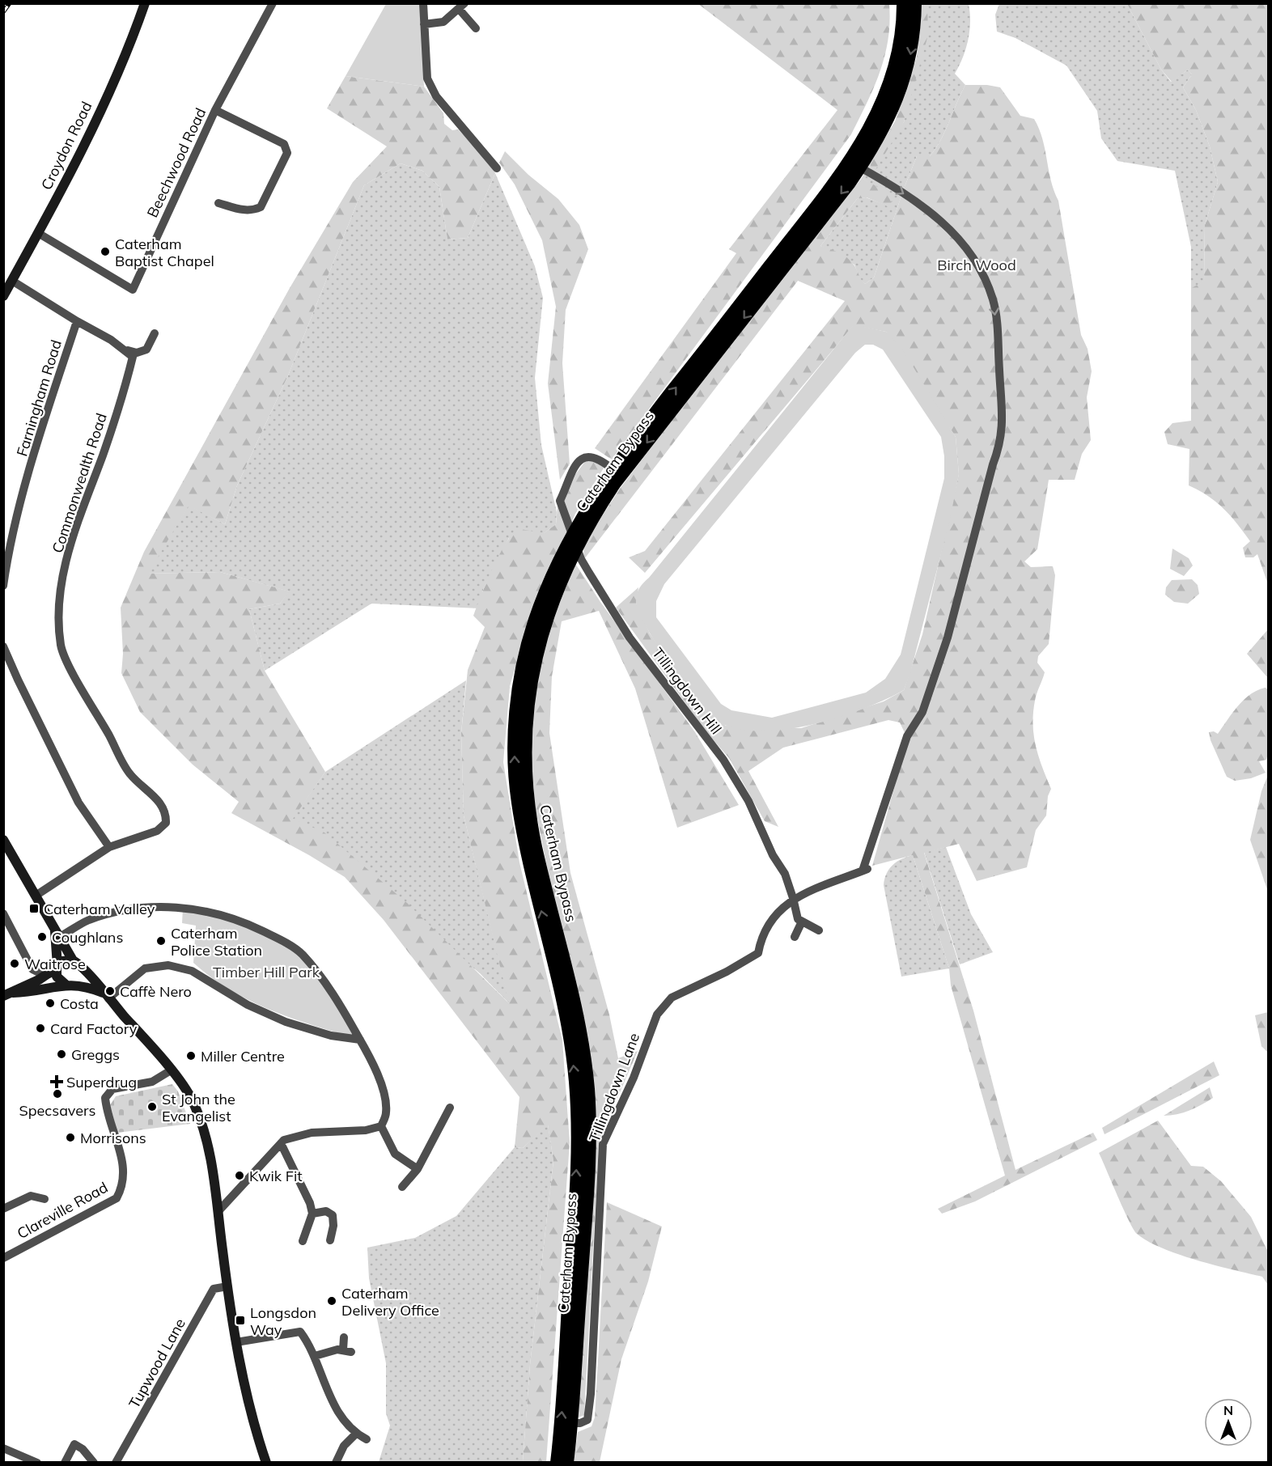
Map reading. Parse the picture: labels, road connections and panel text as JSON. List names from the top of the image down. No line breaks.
{"streets":{"highway":["Caterham Bypass"],"main road":["Croydon Road"],"street":["Beechwood Road","Farningham Road","Commonwealth Road","Tillingdown Hill","Tillingdown Lane","Clareville Road","Tupwood Lane"]},"crossings":[["Croydon Road","Beechwood Road"],["Caterham Bypass","Tillingdown Hill"],["Caterham Bypass","Tillingdown Lane"],["Tillingdown Hill","Tillingdown Lane"]],"parks":["Birch Wood","Timber Hill Park"],"places":{"other":["Caterham Baptist Chapel","Coughlans","Caterham Police Station","Waitrose","Caffè Nero","Costa","Card Factory","Greggs","Miller Centre","Specsavers","St John the Evangelist","Morrisons","Kwik Fit","Caterham Delivery Office"],"transit":["Caterham Valley","Longsdon Way"],"health":["Superdrug"]},"north":"top"}
